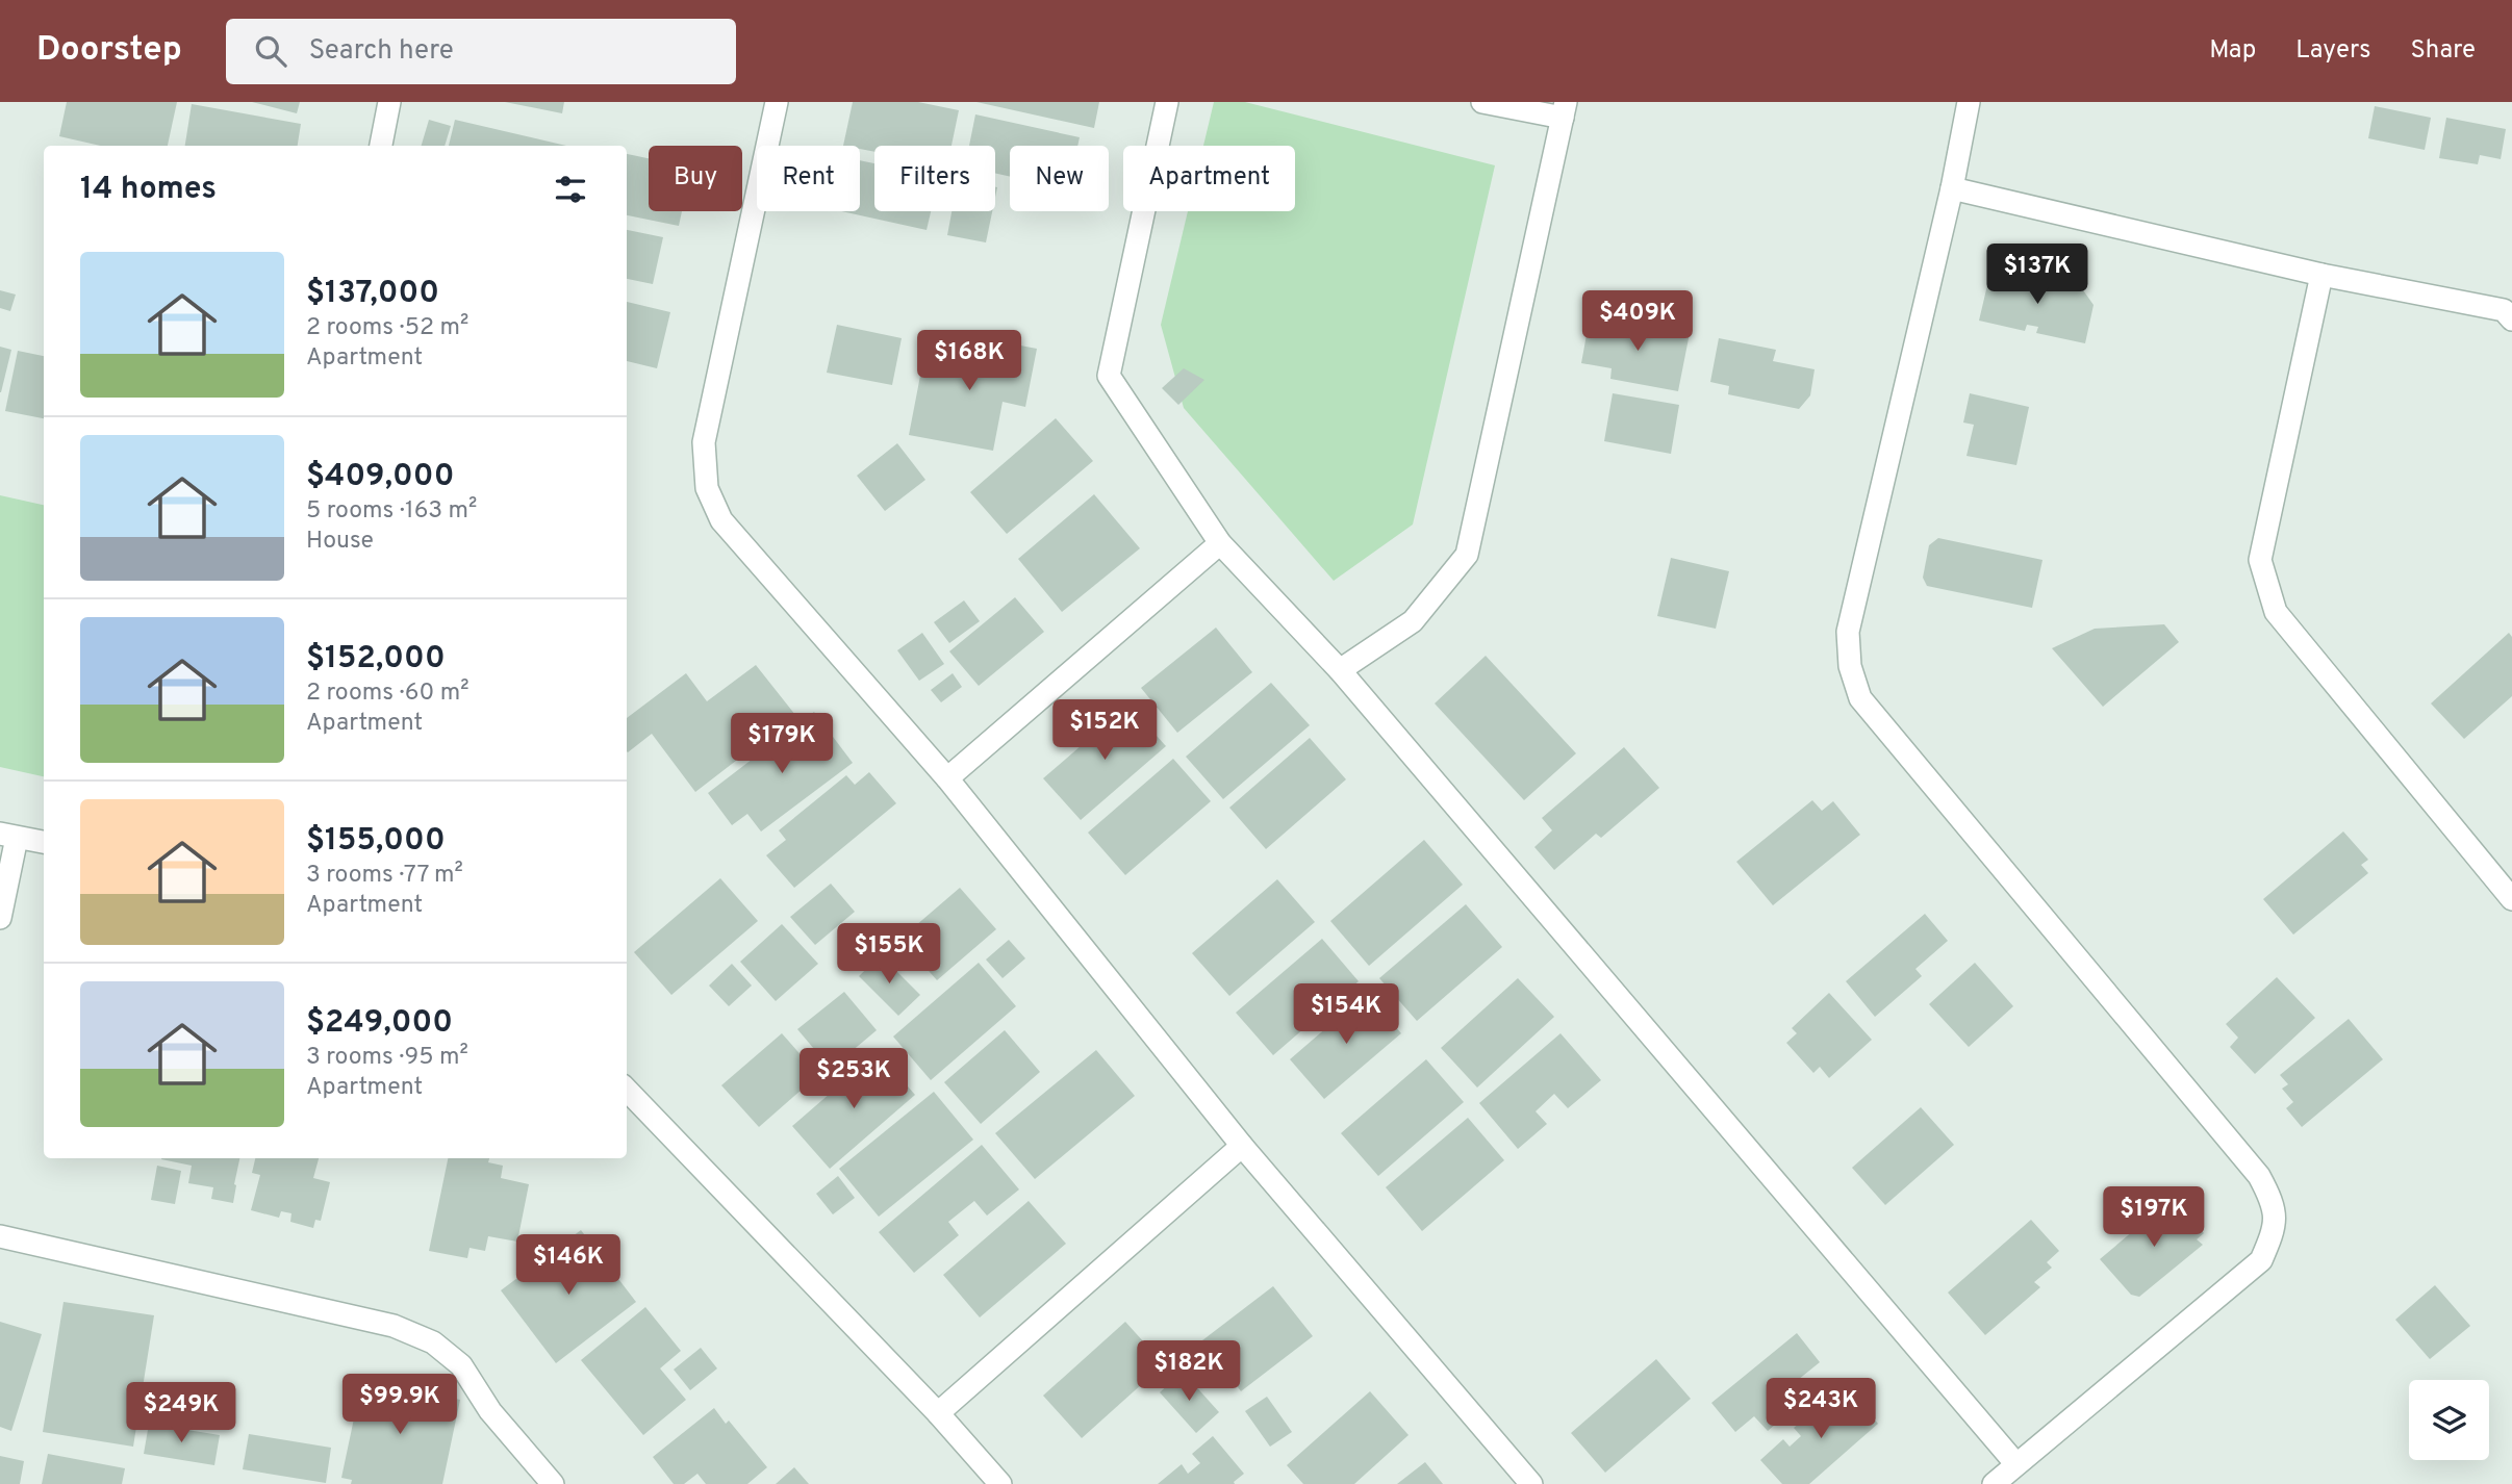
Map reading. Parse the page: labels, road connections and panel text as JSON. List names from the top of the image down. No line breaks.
{"page":{"header":"Doorstep","search":"Search here","nav":["Map","Layers","Share"],"chip":["Buy","Rent","Filters","New","Apartment"],"heading":"14 homes","list":[{"name":"$137,000","note":"2 rooms · 52 m² · Apartment"},{"name":"$409,000","note":"5 rooms · 163 m² · House"},{"name":"$152,000","note":"2 rooms · 60 m² · Apartment"},{"name":"$155,000","note":"3 rooms · 77 m² · Apartment"},{"name":"$249,000","note":"3 rooms · 95 m² · Apartment"}],"price":["$137K","$409K","$168K","$152K","$179K","$155K","$154K","$253K","$197K","$146K","$182K","$99.9K","$243K","$249K"]}}
